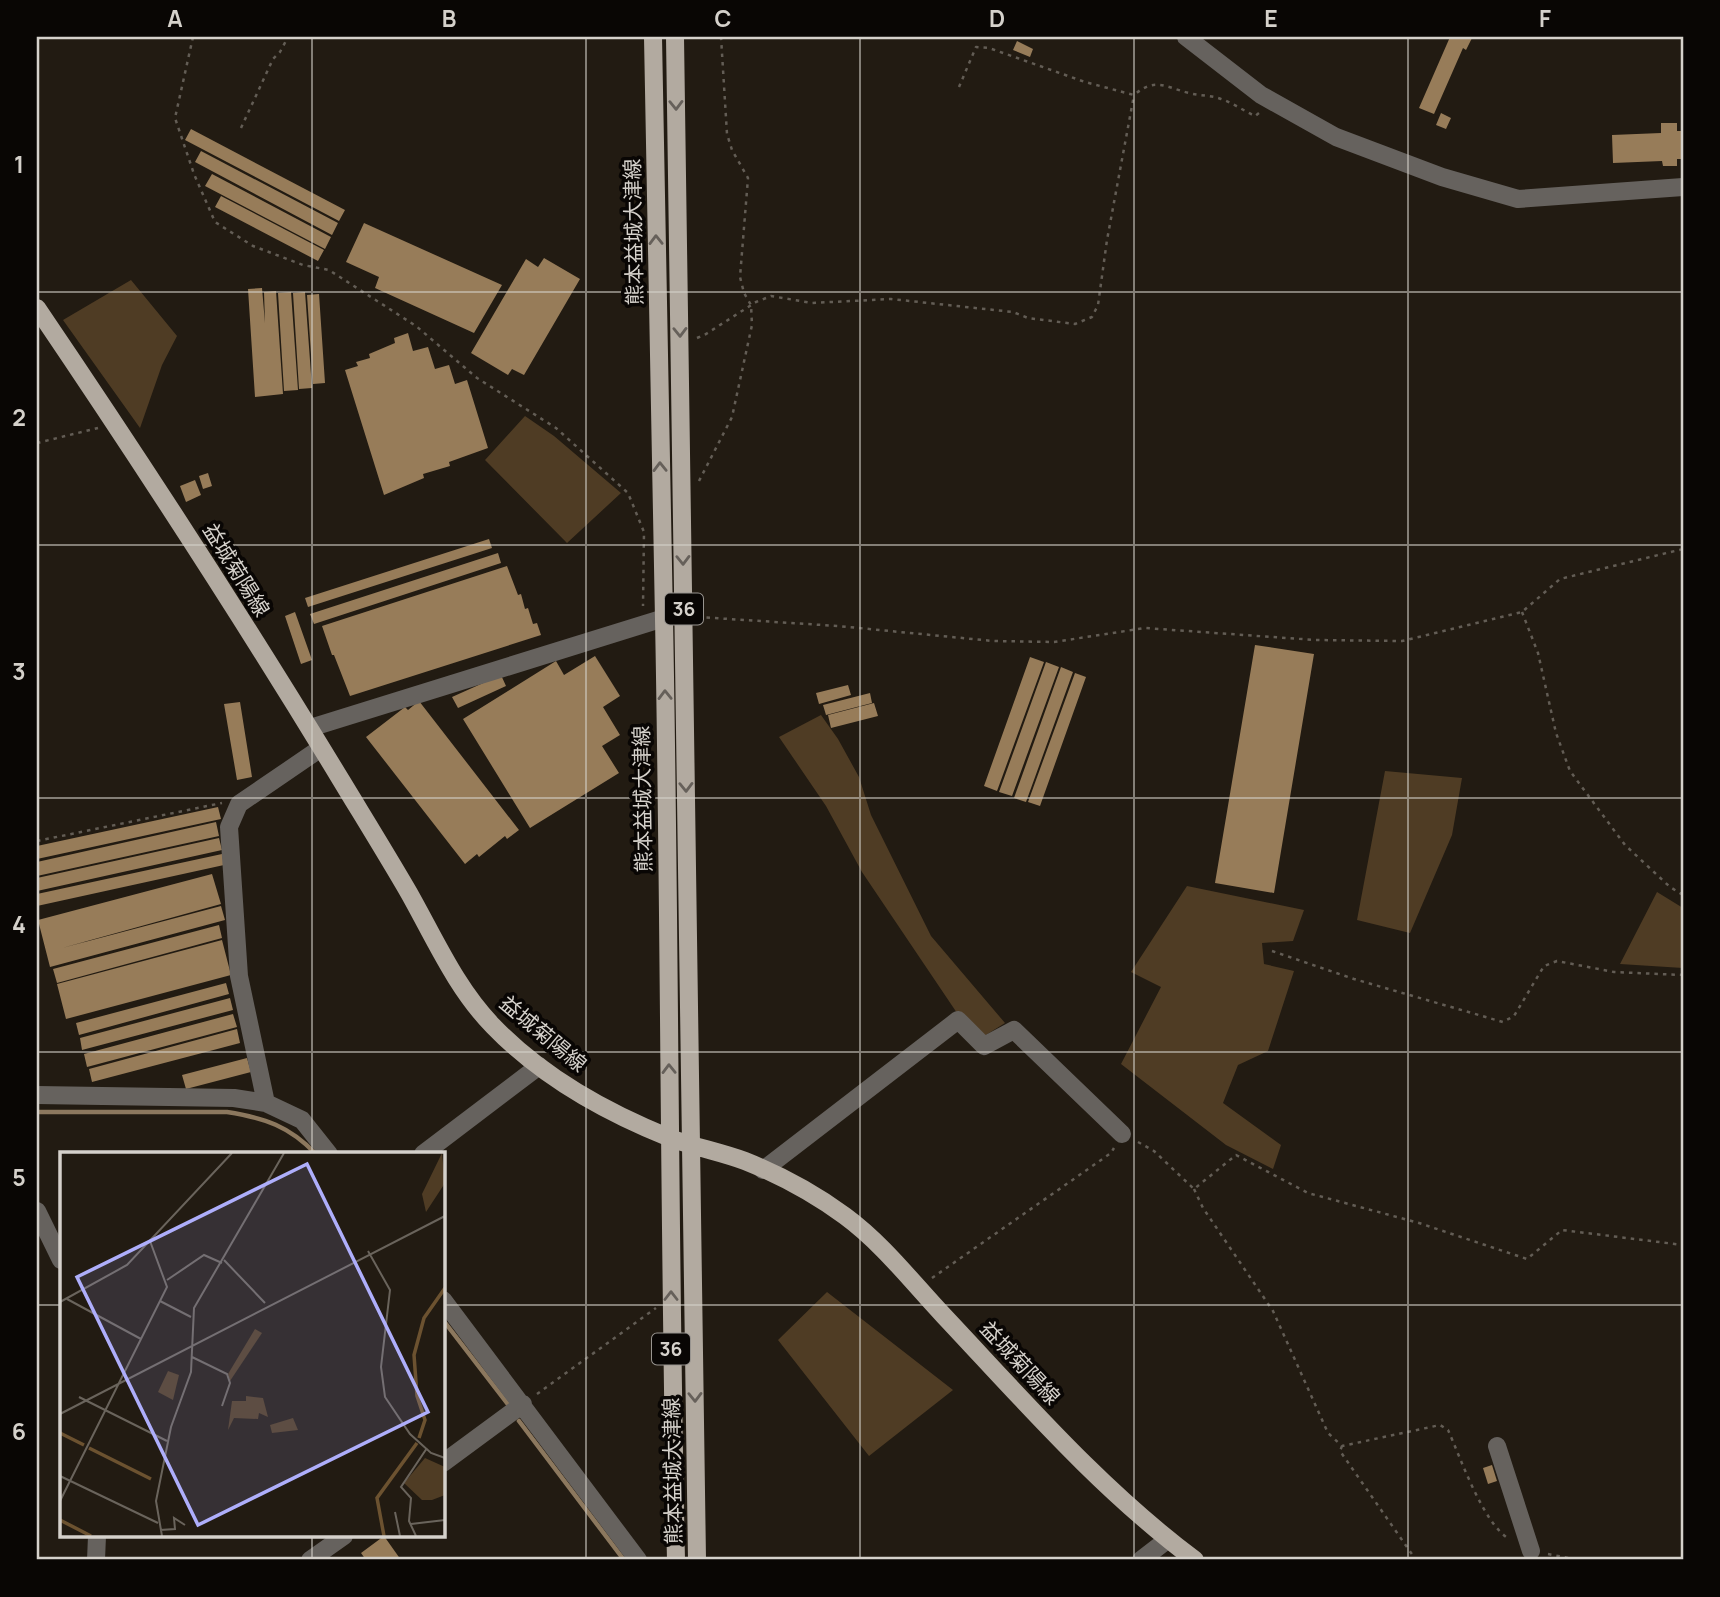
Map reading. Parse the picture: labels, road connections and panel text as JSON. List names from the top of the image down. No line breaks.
{"streets":{"main road":["熊本益城大津線","益城菊陽線","36"]},"crossings":[["熊本益城大津線","益城菊陽線"]],"grid":{"columns":["A","B","C","D","E","F"],"rows":["1","2","3","4","5","6"]}}
